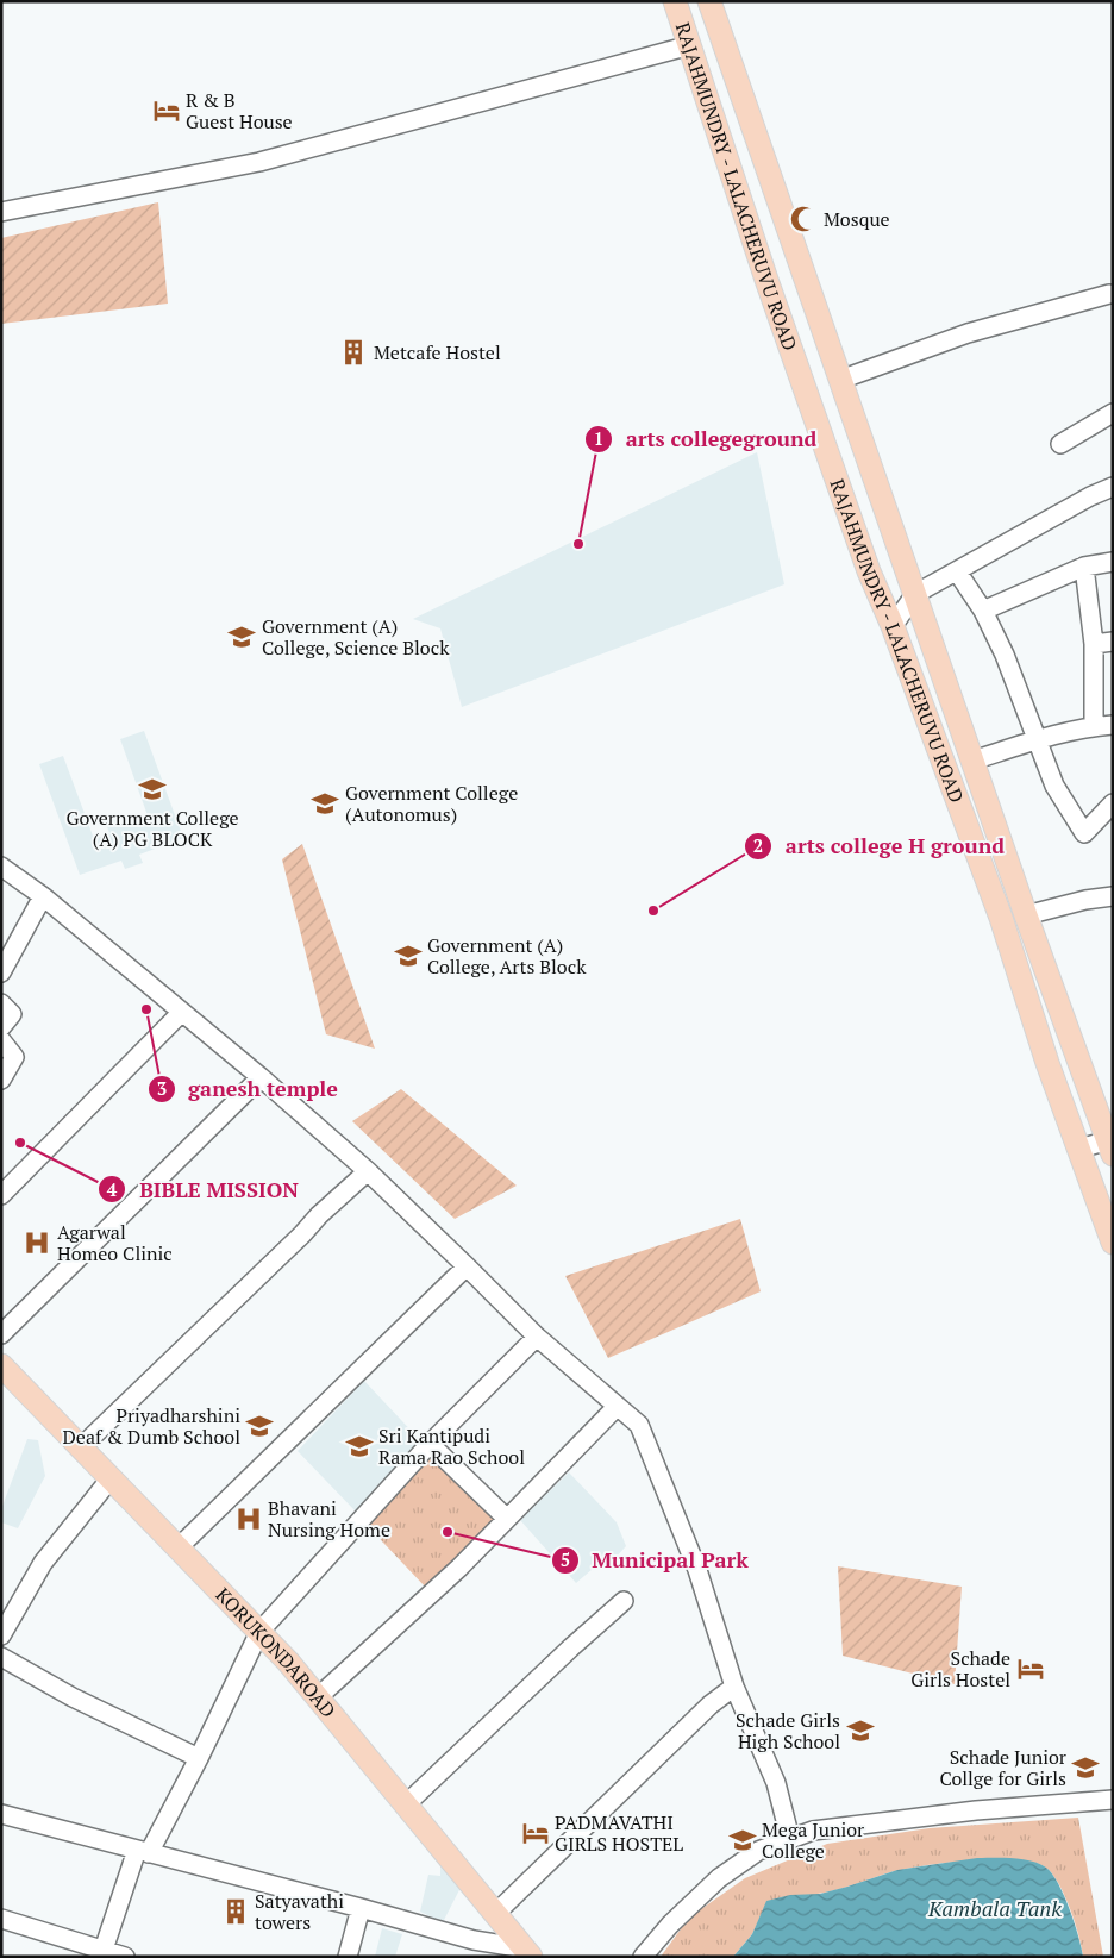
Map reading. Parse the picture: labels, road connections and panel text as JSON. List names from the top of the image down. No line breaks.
{"streets":{"main road":["RAJAHMUNDRY - LALACHERUVU ROAD","KORUKONDAROAD"]},"water":["Kambala Tank"],"places":{"hotel":["R & B Guest House","Schade Girls Hostel","PADMAVATHI GIRLS HOSTEL"],"mosque":["Mosque"],"building":["Metcafe Hostel","Satyavathi towers"],"other":["arts collegeground","arts college H ground","ganesh temple","BIBLE MISSION","Municipal Park"],"school or university":["Government (A) College, Science Block","Government College (A) PG BLOCK","Government College (Autonomus)","Government (A) College, Arts Block","Priyadharshini Deaf & Dumb School","Sri Kantipudi Rama Rao School","Schade Girls High School","Schade Junior Collge for Girls","Mega Junior College"],"hospital":["Agarwal Homeo Clinic","Bhavani Nursing Home"]}}
